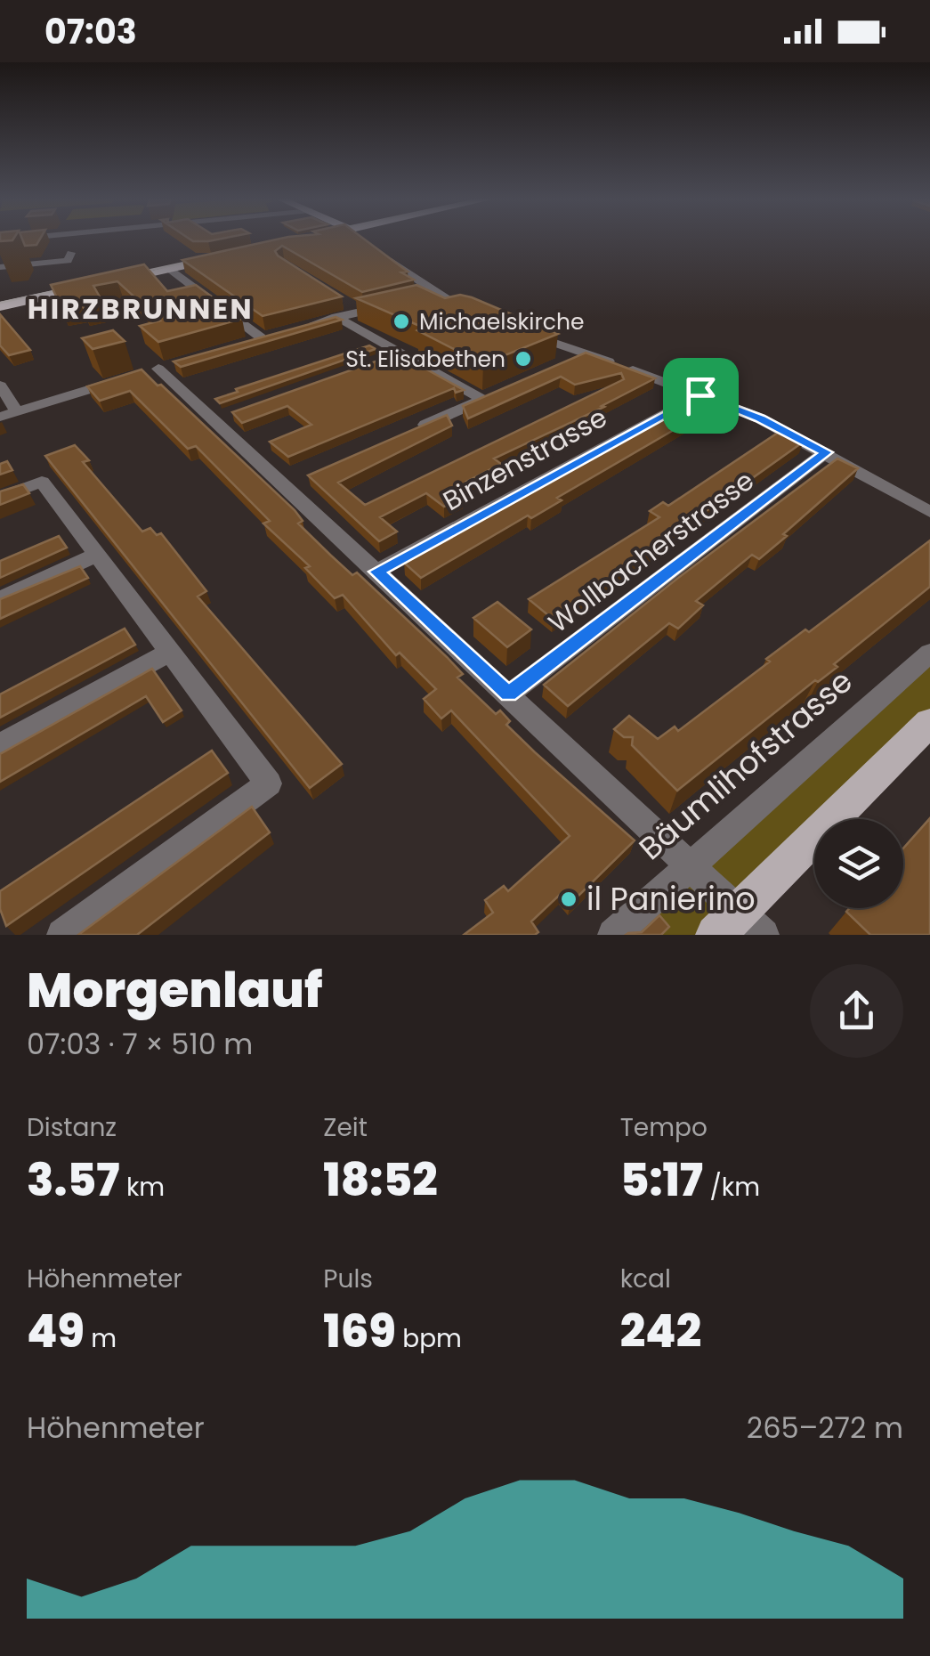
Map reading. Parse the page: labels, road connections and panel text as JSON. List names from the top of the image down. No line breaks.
{"streets":{"street":["Binzenstrasse","Wollbacherstrasse","Bäumlihofstrasse"]},"districts":["HIRZBRUNNEN"],"places":["Michaelskirche","St. Elisabethen","il Panierino"],"page":{"status":"07:03","heading":["Morgenlauf","07:03 · 7 × 510 m"],"stats":[["Distanz","3.57 km"],["Zeit","18:52"],["Tempo","5:17 /km"],["Höhenmeter","49 m"],["Puls","169 bpm"],["kcal","242"]],"chart":["Höhenmeter","265–272 m"]}}
